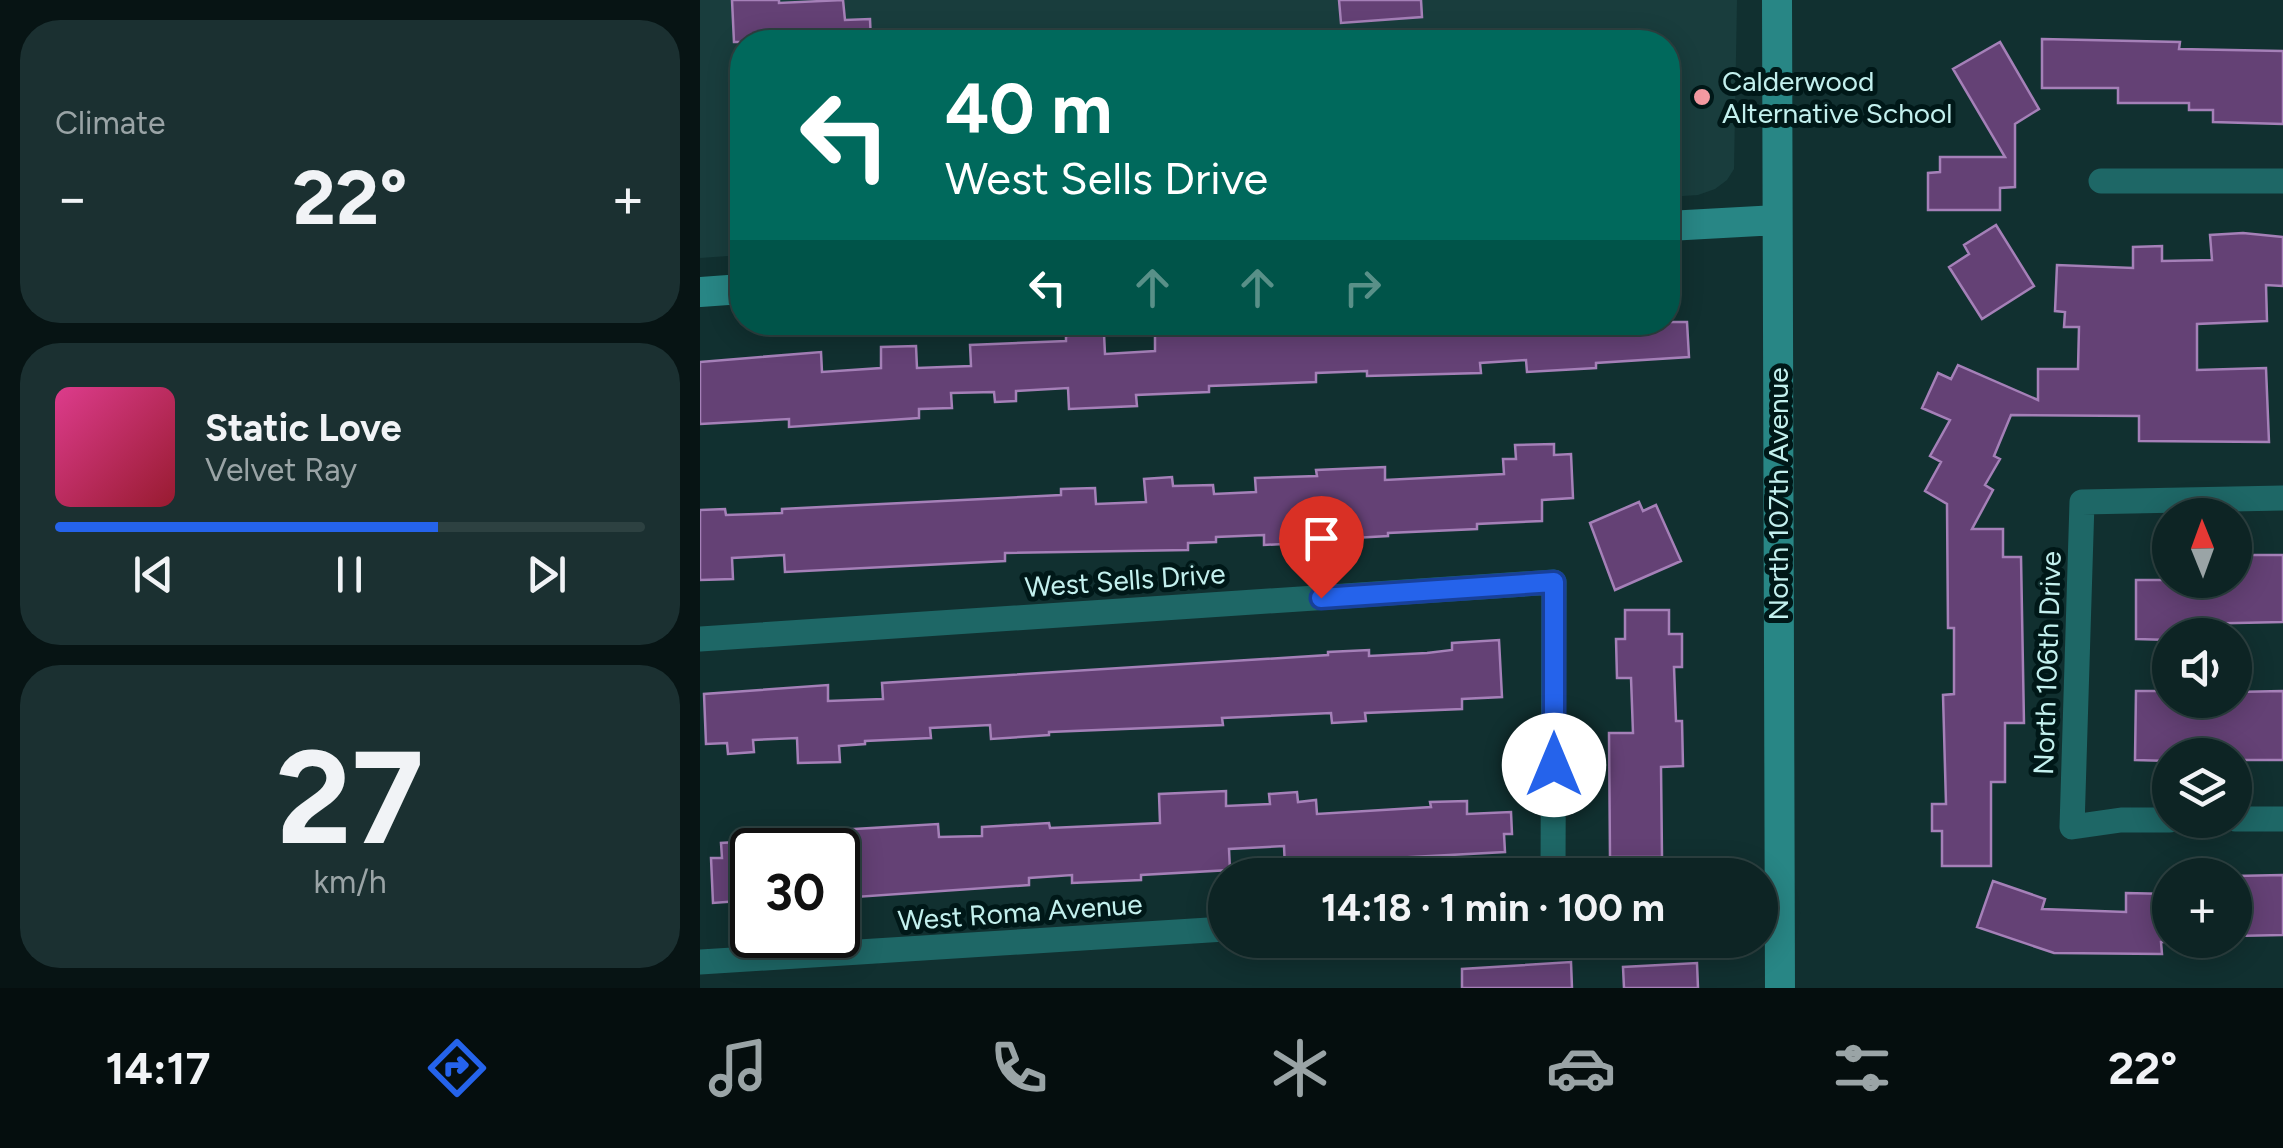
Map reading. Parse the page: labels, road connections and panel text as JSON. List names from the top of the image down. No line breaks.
{"streets":{"main road":["North 107th Avenue"],"street":["West Sells Drive","North 106th Drive","West Roma Avenue"]},"places":["Calderwood Alternative School"],"north":"top","page":{"tile":["Climate",["27","km/h"]],"turn":["40 m","West Sells Drive"],"heat":["−","22°","+"],"song":["Static Love","Velvet Ray"],"map_buttons":"+","limit":"30","trip":"14:18 · 1 min · 100 m","tabs":["14:17","22°"]}}
